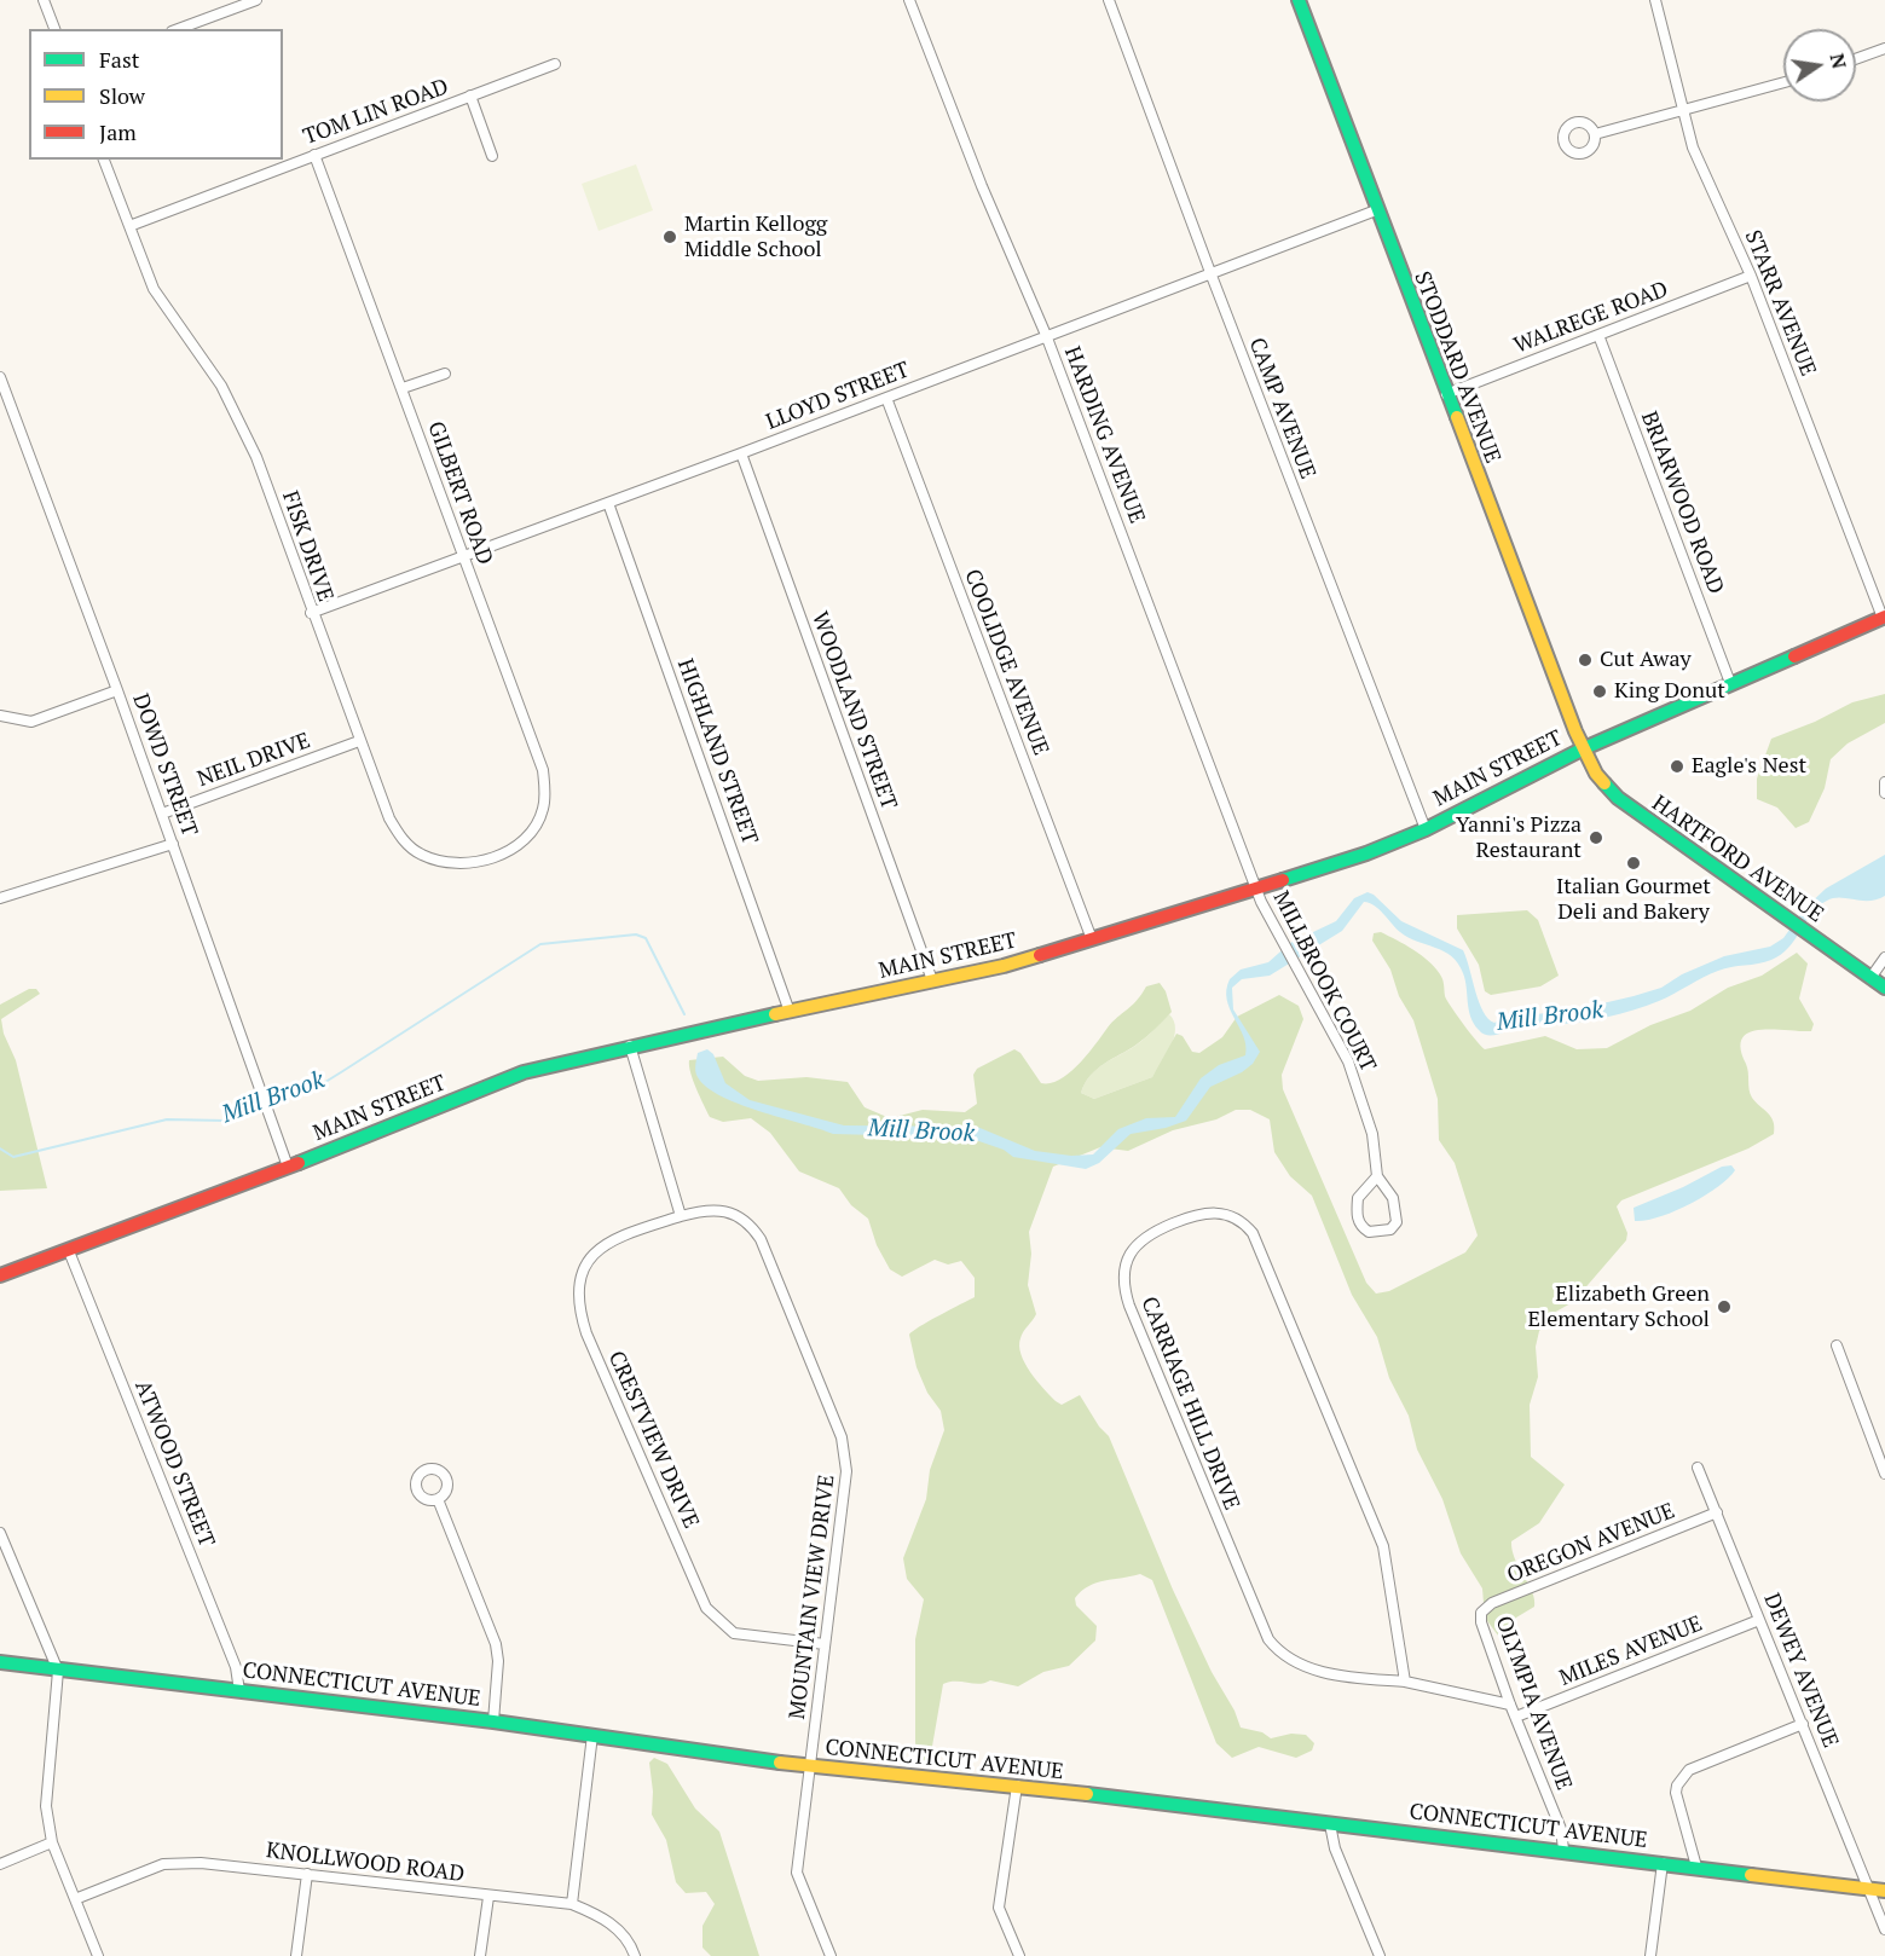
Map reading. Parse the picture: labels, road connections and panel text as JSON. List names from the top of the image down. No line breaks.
{"streets":{"street":["TOM LIN ROAD","STARR AVENUE","WALREGE ROAD","STODDARD AVENUE","LLOYD STREET","CAMP AVENUE","HARDING AVENUE","GILBERT ROAD","BRIARWOOD ROAD","FISK DRIVE","COOLIDGE AVENUE","WOODLAND STREET","HIGHLAND STREET","NEIL DRIVE","DOWD STREET","MAIN STREET","HARTFORD AVENUE","MILLBROOK COURT","CARRIAGE HILL DRIVE","CRESTVIEW DRIVE","ATWOOD STREET","OREGON AVENUE","MOUNTAIN VIEW DRIVE","MILES AVENUE","DEWEY AVENUE","CONNECTICUT AVENUE","OLYMPIA AVENUE","KNOLLWOOD ROAD"]},"crossings":[["TOM LIN ROAD","GILBERT ROAD"],["TOM LIN ROAD","FISK DRIVE"],["STARR AVENUE","WALREGE ROAD"],["STARR AVENUE","MAIN STREET"],["WALREGE ROAD","STODDARD AVENUE"],["WALREGE ROAD","BRIARWOOD ROAD"],["STODDARD AVENUE","LLOYD STREET"],["STODDARD AVENUE","MAIN STREET"],["STODDARD AVENUE","HARTFORD AVENUE"],["LLOYD STREET","CAMP AVENUE"],["LLOYD STREET","HARDING AVENUE"],["LLOYD STREET","GILBERT ROAD"],["LLOYD STREET","FISK DRIVE"],["LLOYD STREET","COOLIDGE AVENUE"],["LLOYD STREET","WOODLAND STREET"],["LLOYD STREET","HIGHLAND STREET"],["CAMP AVENUE","MAIN STREET"],["HARDING AVENUE","MAIN STREET"],["HARDING AVENUE","MILLBROOK COURT"],["GILBERT ROAD","FISK DRIVE"],["BRIARWOOD ROAD","MAIN STREET"],["FISK DRIVE","NEIL DRIVE"],["COOLIDGE AVENUE","MAIN STREET"],["WOODLAND STREET","MAIN STREET"],["HIGHLAND STREET","MAIN STREET"],["NEIL DRIVE","DOWD STREET"],["DOWD STREET","MAIN STREET"],["MAIN STREET","HARTFORD AVENUE"],["MAIN STREET","MILLBROOK COURT"],["MAIN STREET","ATWOOD STREET"],["CARRIAGE HILL DRIVE","OLYMPIA AVENUE"],["CRESTVIEW DRIVE","MOUNTAIN VIEW DRIVE"],["ATWOOD STREET","CONNECTICUT AVENUE"],["OREGON AVENUE","DEWEY AVENUE"],["OREGON AVENUE","OLYMPIA AVENUE"],["MOUNTAIN VIEW DRIVE","CONNECTICUT AVENUE"],["MILES AVENUE","DEWEY AVENUE"],["MILES AVENUE","OLYMPIA AVENUE"],["DEWEY AVENUE","CONNECTICUT AVENUE"],["CONNECTICUT AVENUE","OLYMPIA AVENUE"]],"water":["Mill Brook"],"places":["Martin Kellogg Middle School","Cut Away","King Donut","Eagle's Nest","Yanni's Pizza Restaurant","Italian Gourmet Deli and Bakery","Elizabeth Green Elementary School"],"legend":["Fast","Slow","Jam"],"north":"right"}
